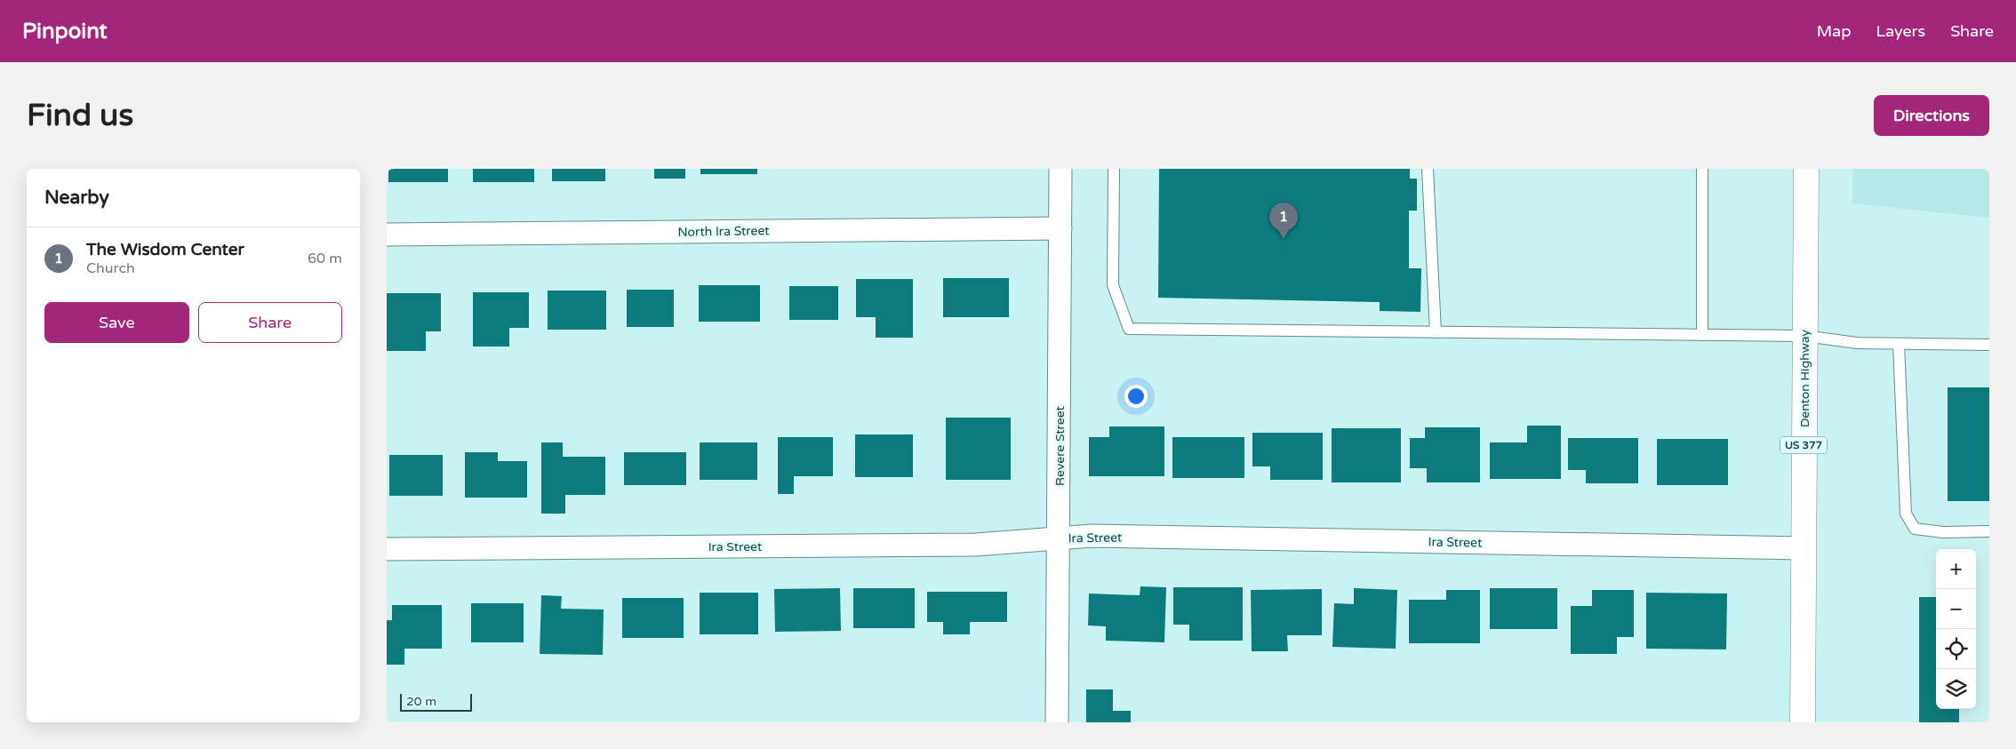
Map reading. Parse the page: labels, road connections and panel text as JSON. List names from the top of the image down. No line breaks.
{"streets":{"main road":["Denton Highway","US 377"],"street":["North Ira Street","Revere Street","Ira Street"]},"crossings":[["North Ira Street","Revere Street"],["Denton Highway","Ira Street"],["Revere Street","Ira Street"]],"scale_bar":"20 m","page":{"header":"Pinpoint","nav":["Map","Layers","Share"],"buttons":["Directions",["Save","Share"]],"title":"Find us","heading":"Nearby","pins":"1","list":[{"mark":"1","name":"The Wisdom Center","note":"Church","value":"60 m"}],"map_buttons":["+","−"],"scale":"20 m"}}
